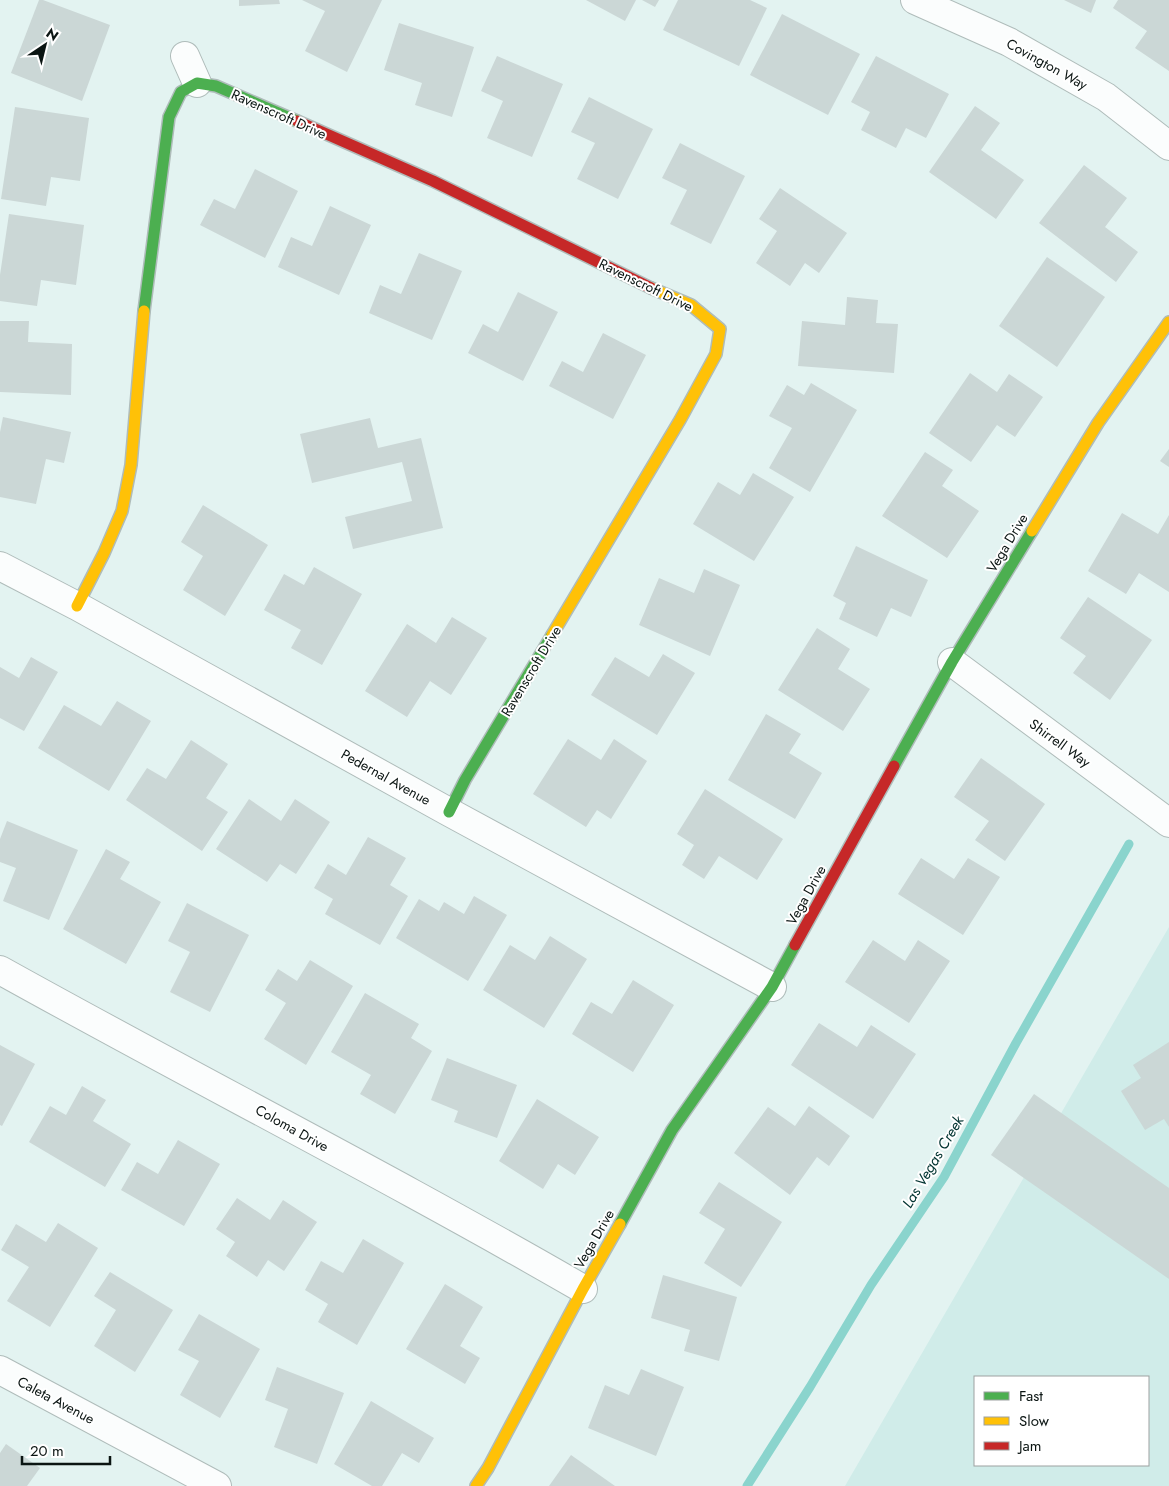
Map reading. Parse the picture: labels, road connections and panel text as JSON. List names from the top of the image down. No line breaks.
{"streets":{"street":["Covington Way","Ravenscroft Drive","Vega Drive","Shirrell Way","Pedernal Avenue","Coloma Drive","Caleta Avenue"]},"crossings":[["Ravenscroft Drive","Pedernal Avenue"],["Vega Drive","Shirrell Way"],["Vega Drive","Pedernal Avenue"],["Vega Drive","Coloma Drive"]],"water":["Las Vegas Creek"],"legend":["Fast","Slow","Jam"],"scale_bar":"20 m","north":"top right"}
